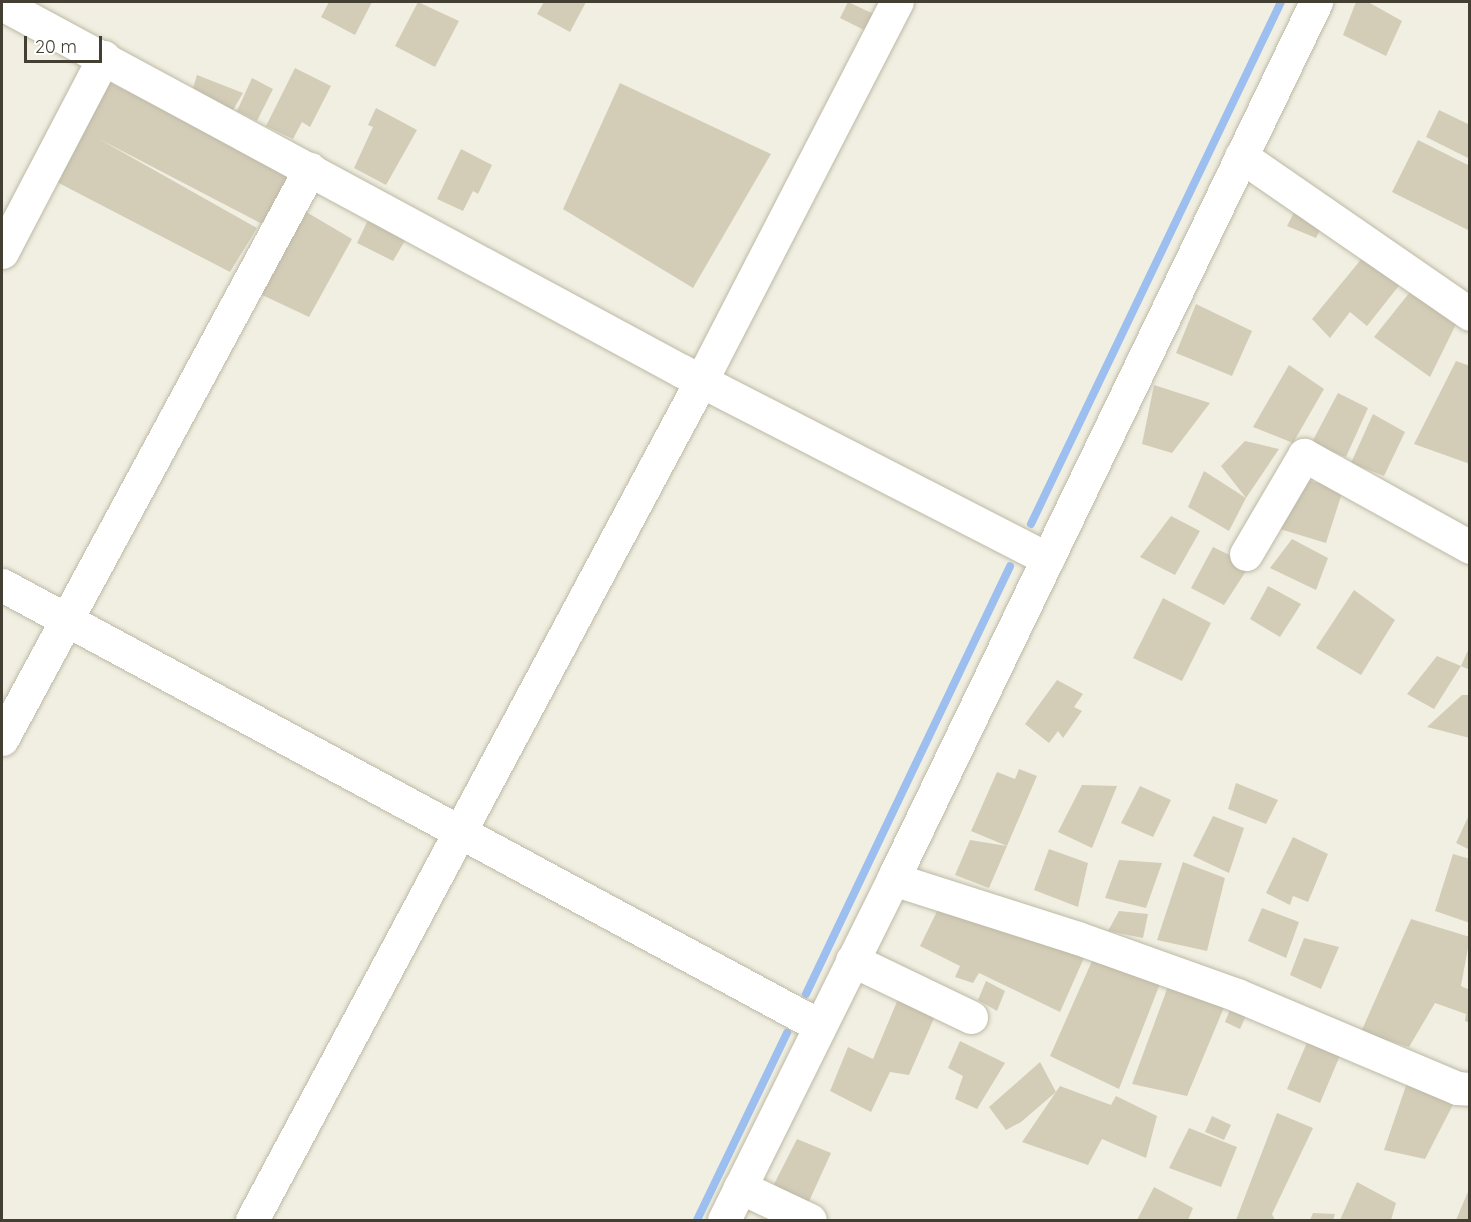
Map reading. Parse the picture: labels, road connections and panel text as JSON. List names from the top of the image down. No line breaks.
{"scale_bar":"20 m"}
